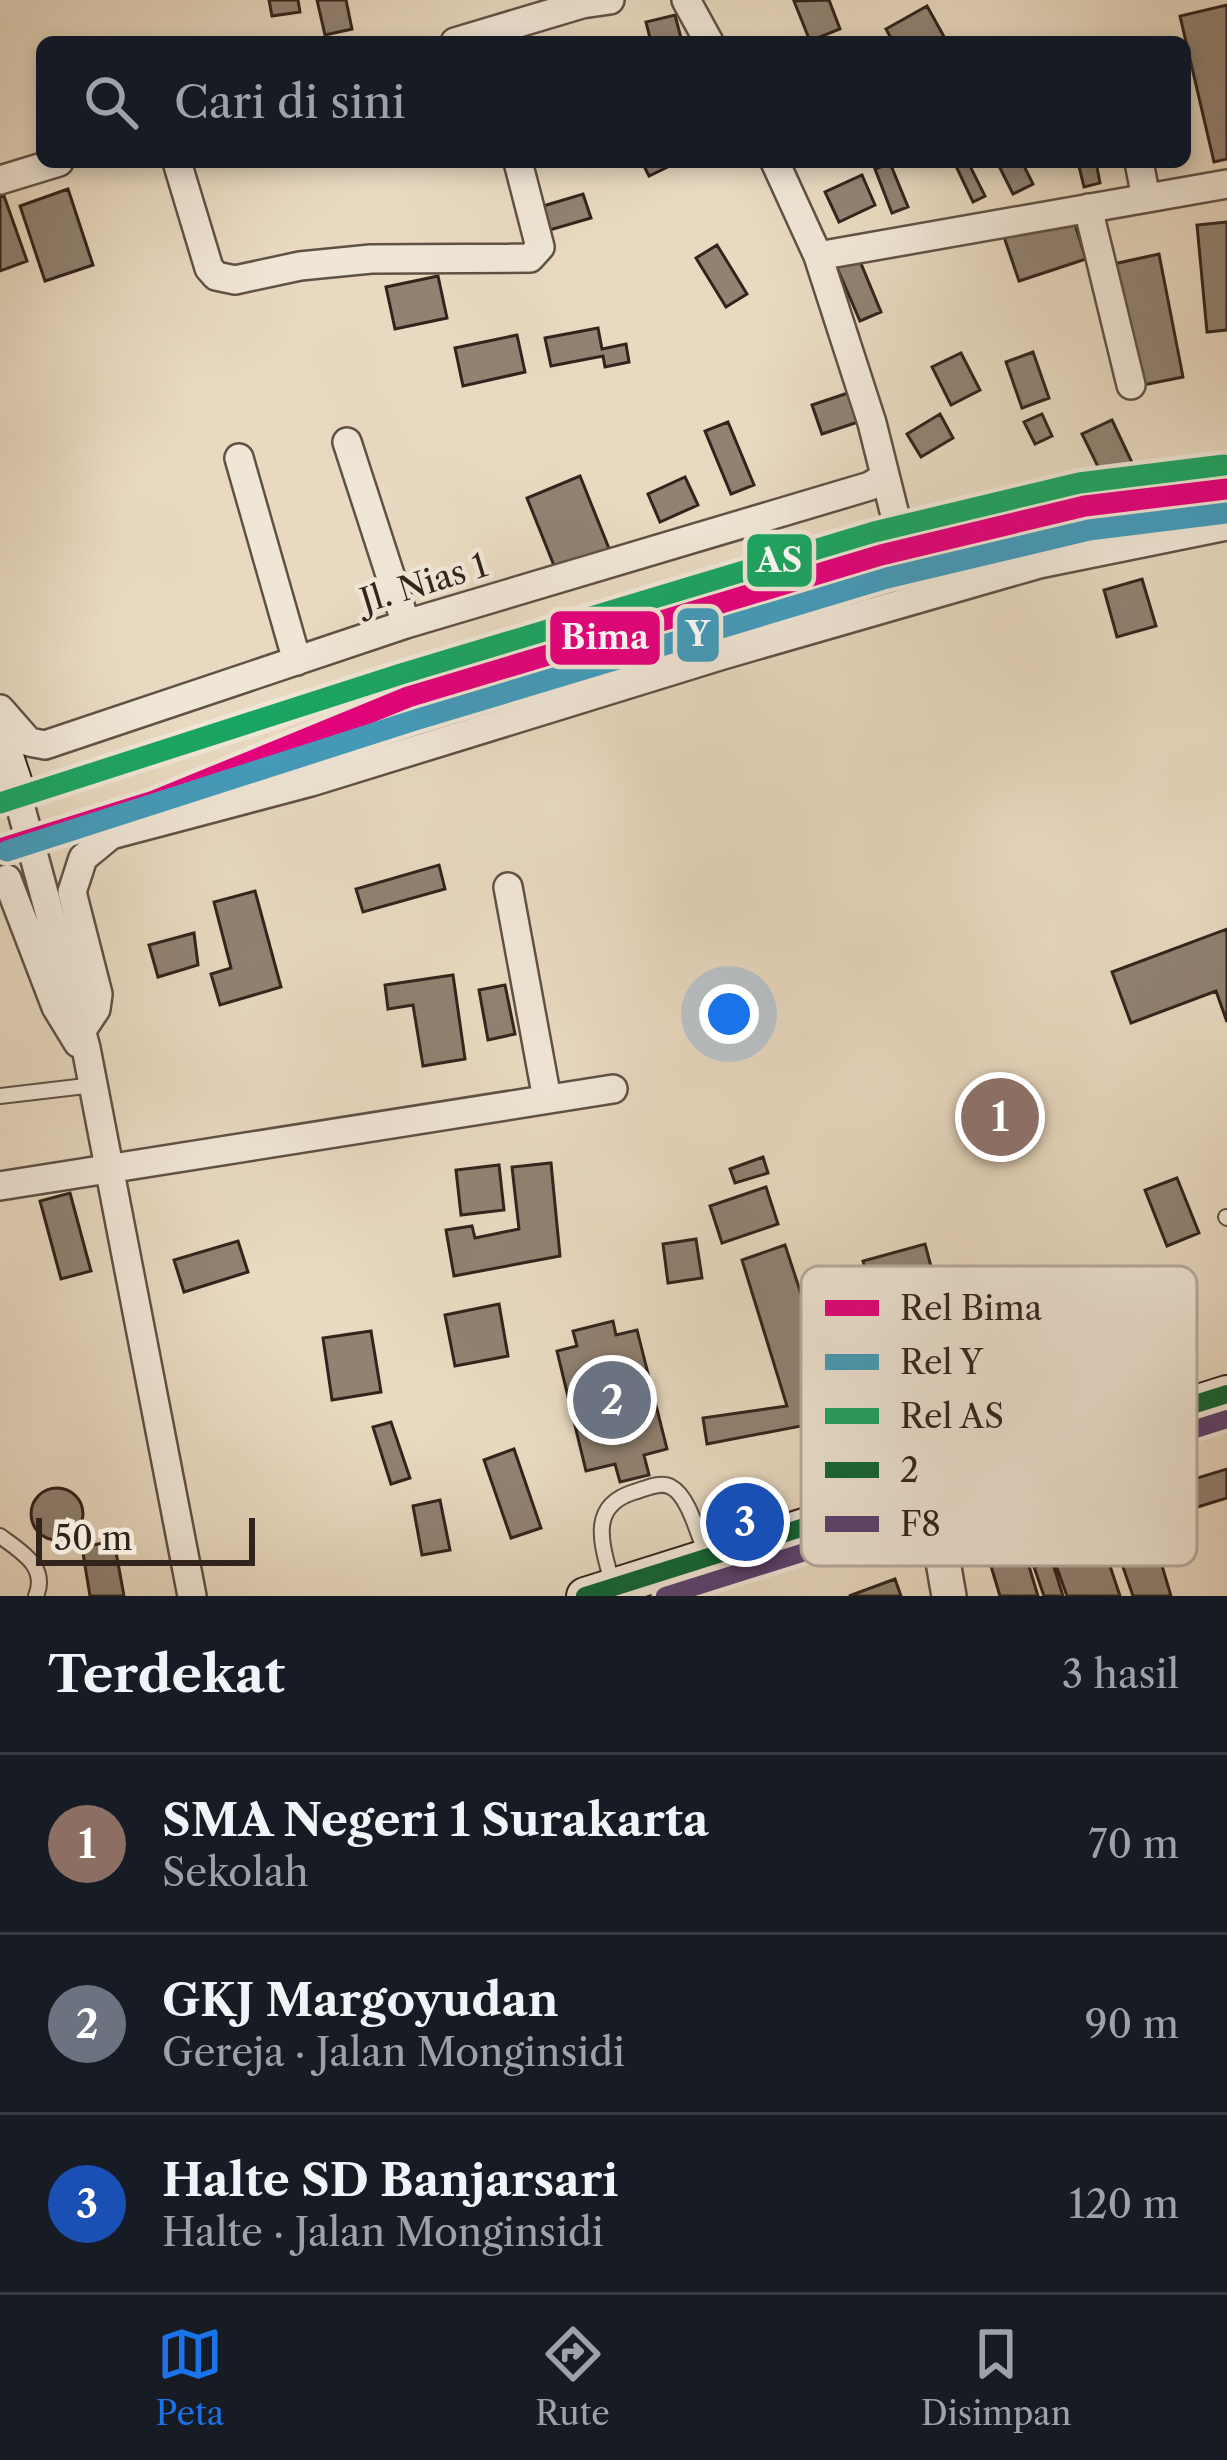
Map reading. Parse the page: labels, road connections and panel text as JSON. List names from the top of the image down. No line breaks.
{"streets":{"street":["Jl. Nias 1"]},"lines":["rail line AS","rail line Bima","rail line Y","transit line 2","transit line F8"],"legend":["Rel Bima","Rel Y","Rel AS","2","F8"],"scale_bar":"50 m","page":{"search":"Cari di sini","pins":["1","2","3"],"scale":"50 m","heading":["Terdekat","3 hasil"],"list":[{"mark":"1","name":"SMA Negeri 1 Surakarta","note":"Sekolah","value":"70 m"},{"mark":"2","name":"GKJ Margoyudan","note":"Gereja · Jalan Monginsidi","value":"90 m"},{"mark":"3","name":"Halte SD Banjarsari","note":"Halte · Jalan Monginsidi","value":"120 m"}],"nav":["Peta","Rute","Disimpan"]}}
